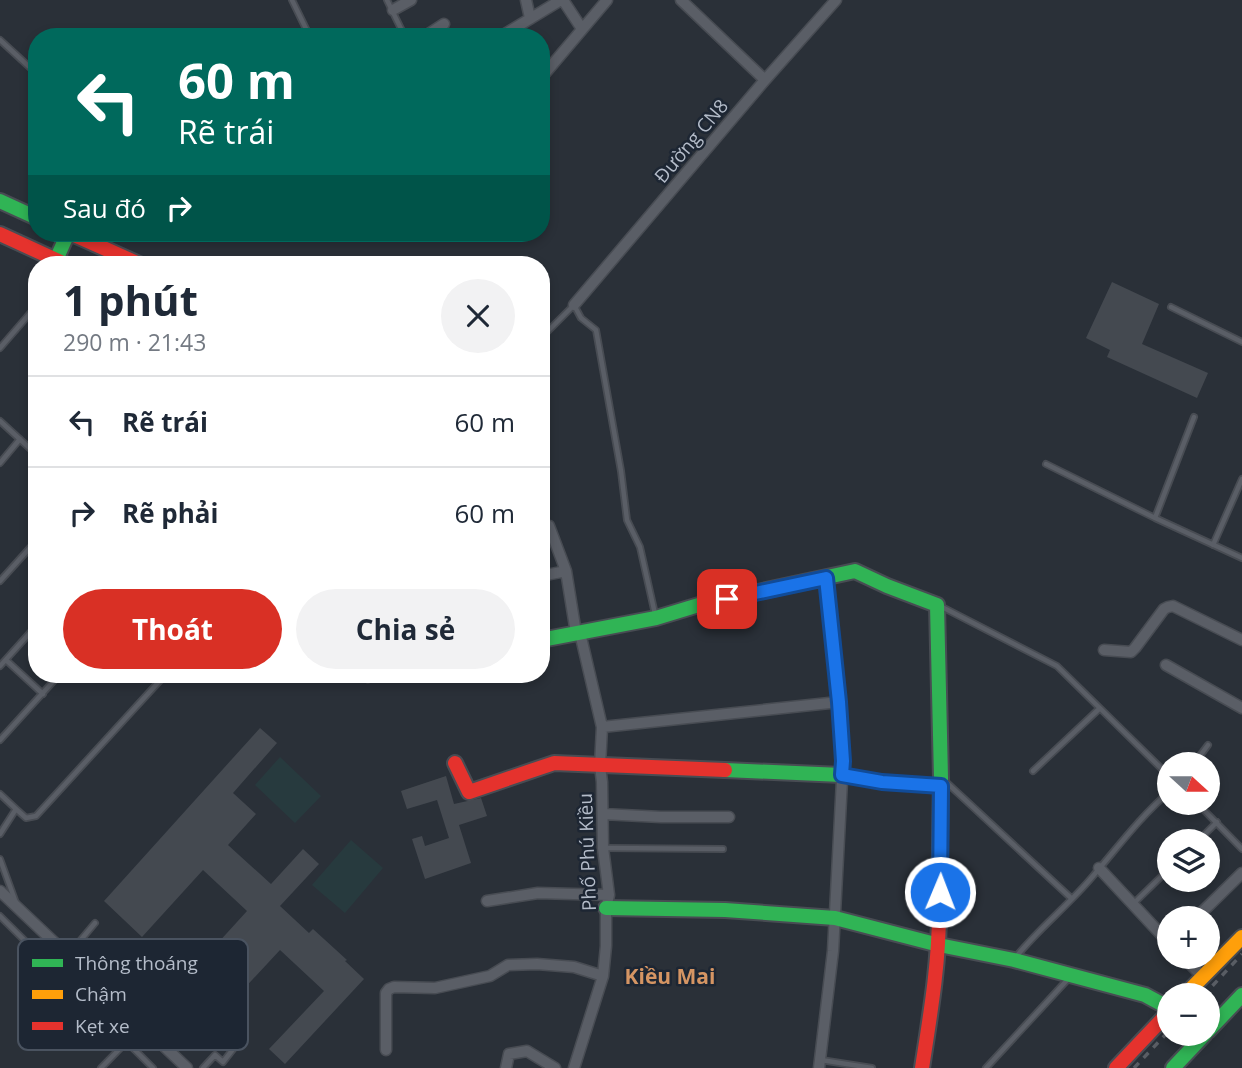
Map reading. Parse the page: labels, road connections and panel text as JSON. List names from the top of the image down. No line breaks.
{"streets":{"street":["Đường CN8","Phố Phú Kiều"]},"districts":["Kiều Mai"],"legend":["Thông thoáng","Chậm","Kẹt xe"],"north":"right","page":{"turn":["60 m","Rẽ trái"],"then":"Sau đó","heading":["1 phút","290 m · 21:43"],"list":[{"name":"Rẽ trái","value":"60 m"},{"name":"Rẽ phải","value":"60 m"}],"buttons":["Thoát","Chia sẻ"],"map_buttons":["+","−"]}}
